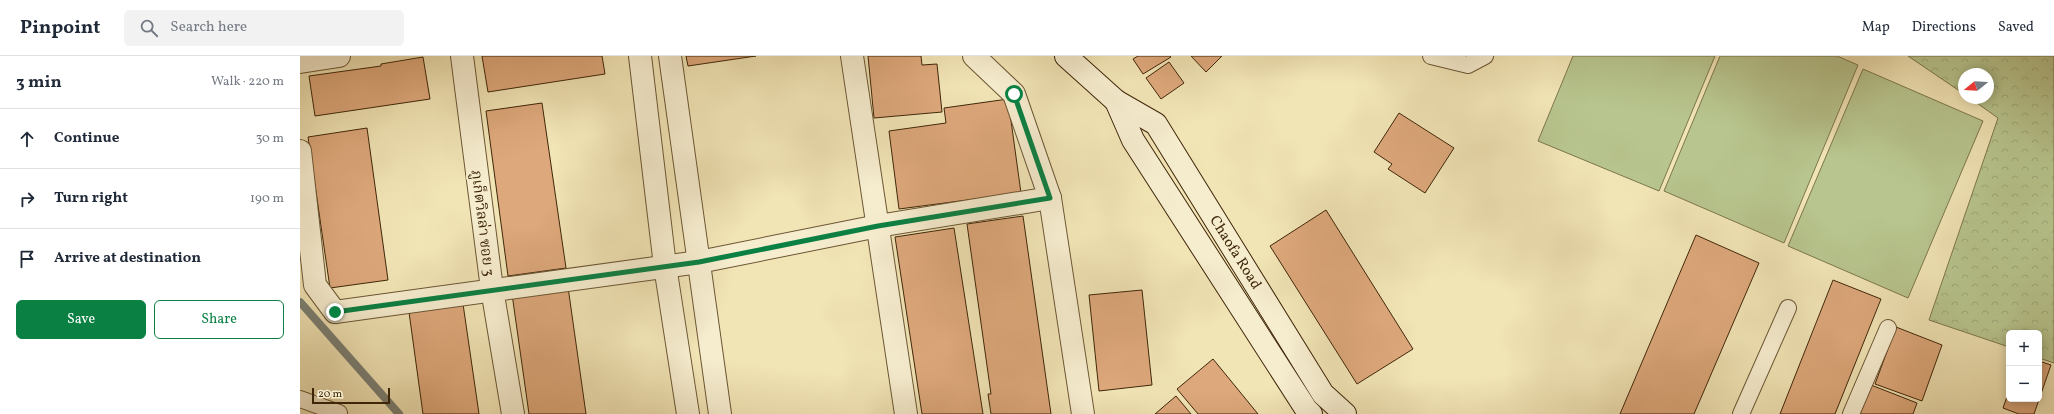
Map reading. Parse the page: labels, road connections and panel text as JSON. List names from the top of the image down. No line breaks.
{"streets":{"street":["ภูเก็ตวิลล่า ซอย 3","Chaofa Road"]},"scale_bar":"20 m","north":"left","page":{"header":"Pinpoint","search":"Search here","nav":["Map","Directions","Saved"],"heading":["3 min","Walk · 220 m"],"list":[["Continue","30 m"],["Turn right","190 m"],"Arrive at destination"],"buttons":["Save","Share"],"map_buttons":["+","−"],"scale":"20 m"}}
